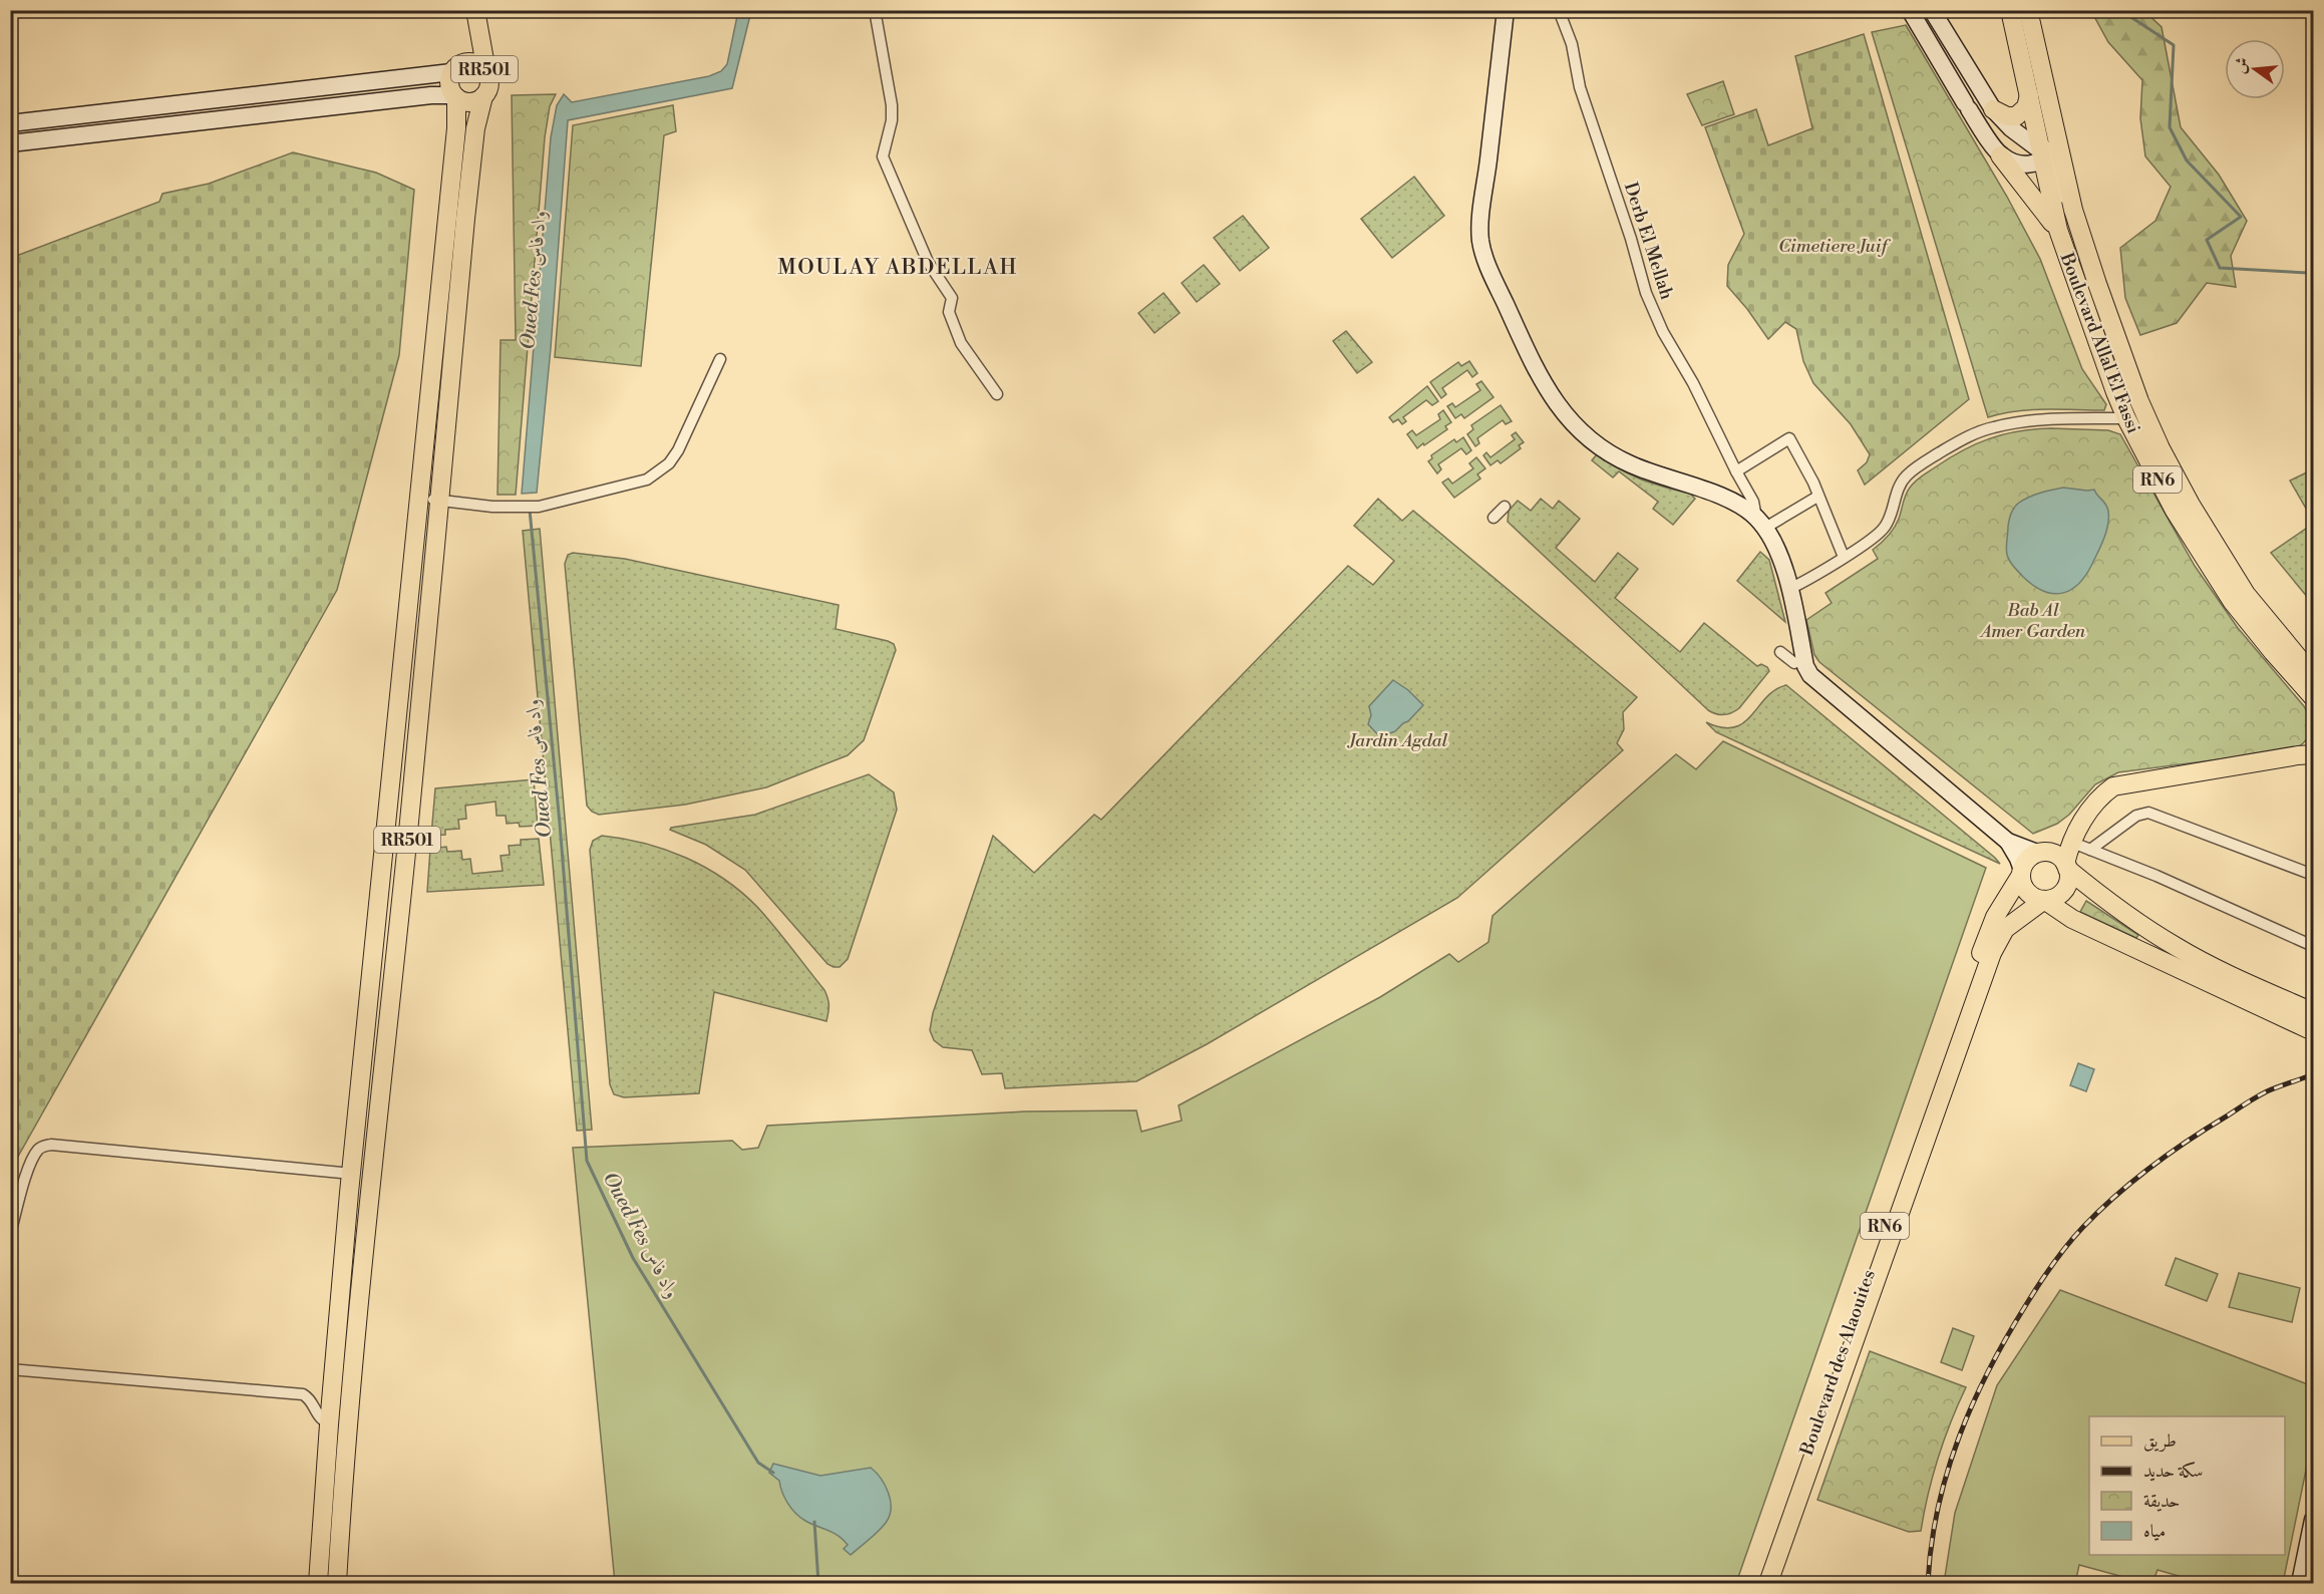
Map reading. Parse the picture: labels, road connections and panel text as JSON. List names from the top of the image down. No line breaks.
{"streets":{"main road":["RR501","Boulevard Allal El Fassi","RN6","Boulevard des Alaouites"],"street":["Derb El Mellah"]},"crossings":[["RN6","Boulevard des Alaouites"]],"districts":["MOULAY ABDELLAH"],"water":["Oued Fes واد فاس"],"parks":["Cimetiere Juif","Bab Al Amer Garden","Jardin Agdal"],"legend":["طريق","سكة حديد","حديقة","مياه"],"north":"left"}
